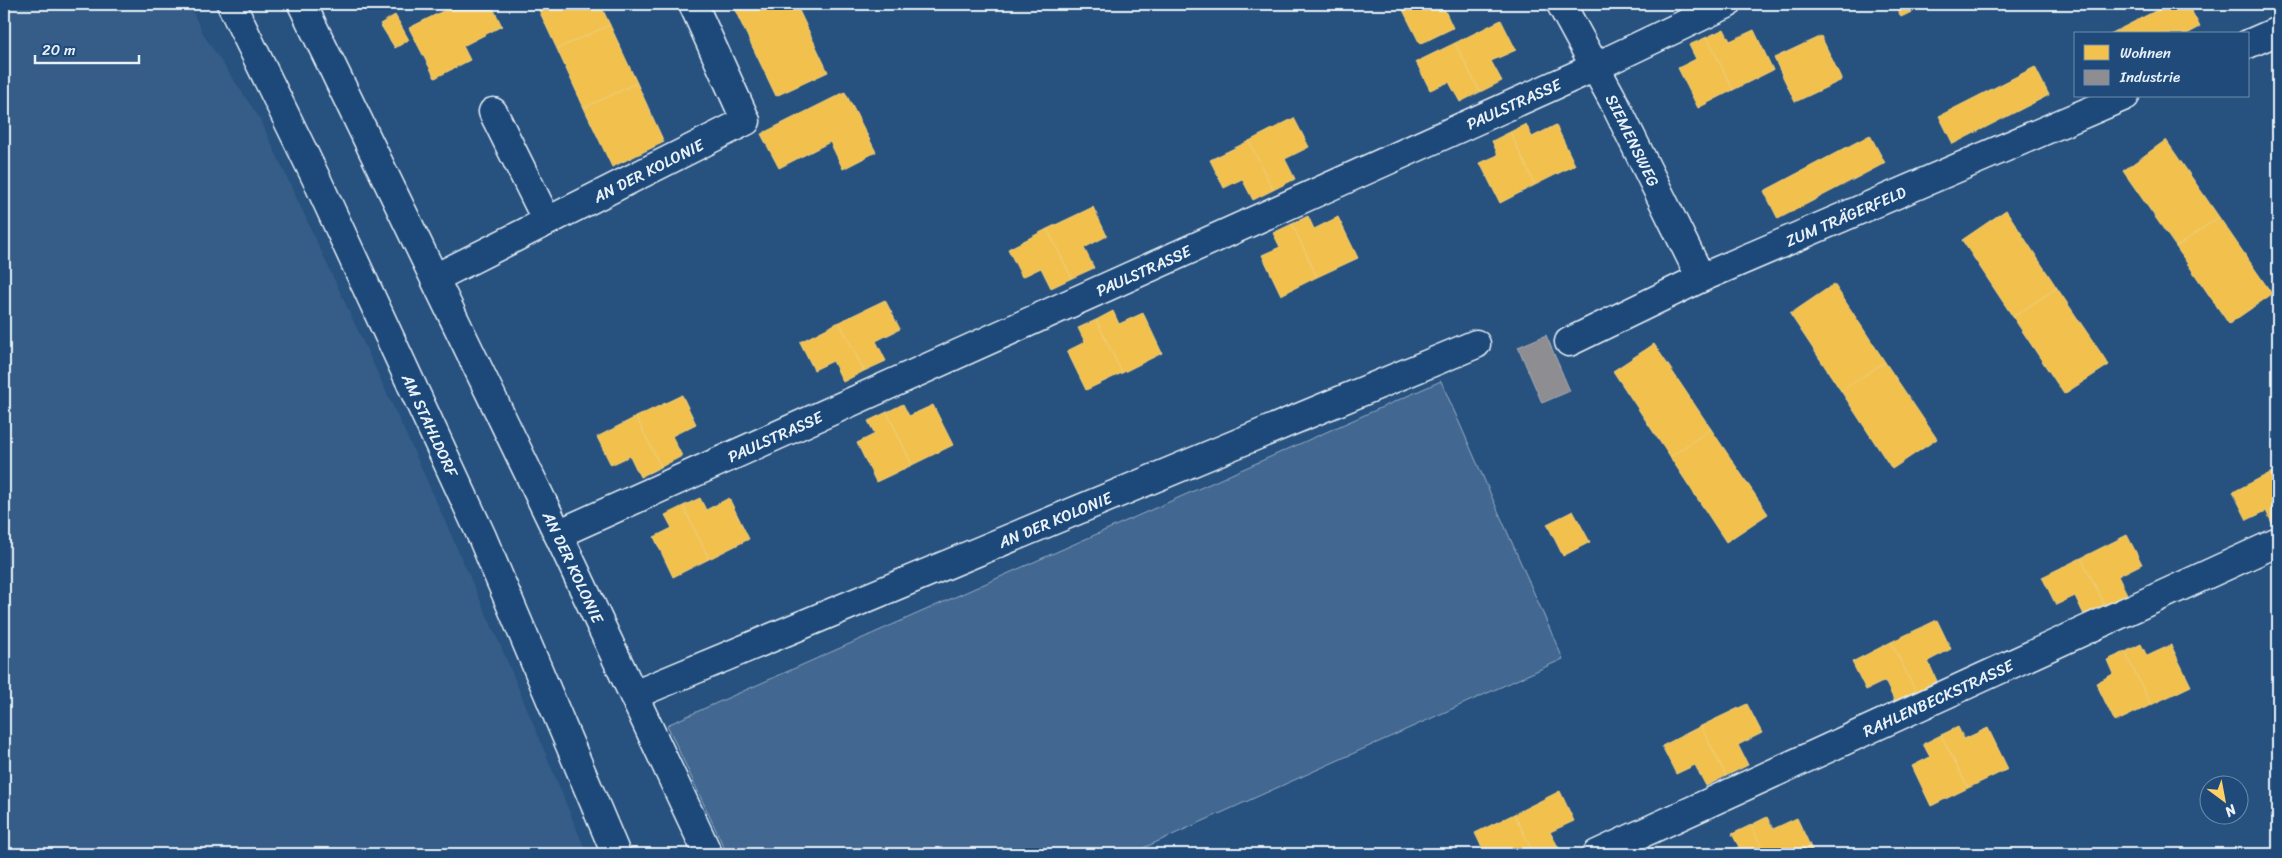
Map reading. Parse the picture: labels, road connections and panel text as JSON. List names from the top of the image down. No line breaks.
{"streets":{"street":["PAULSTRASSE","SIEMENSWEG","AN DER KOLONIE","ZUM TRÄGERFELD","AM STAHLDORF","RAHLENBECKSTRASSE"]},"crossings":[["PAULSTRASSE","SIEMENSWEG"],["PAULSTRASSE","AN DER KOLONIE"],["SIEMENSWEG","ZUM TRÄGERFELD"]],"legend":["Wohnen","Industrie"],"scale_bar":"20 m","north":"bottom right"}
